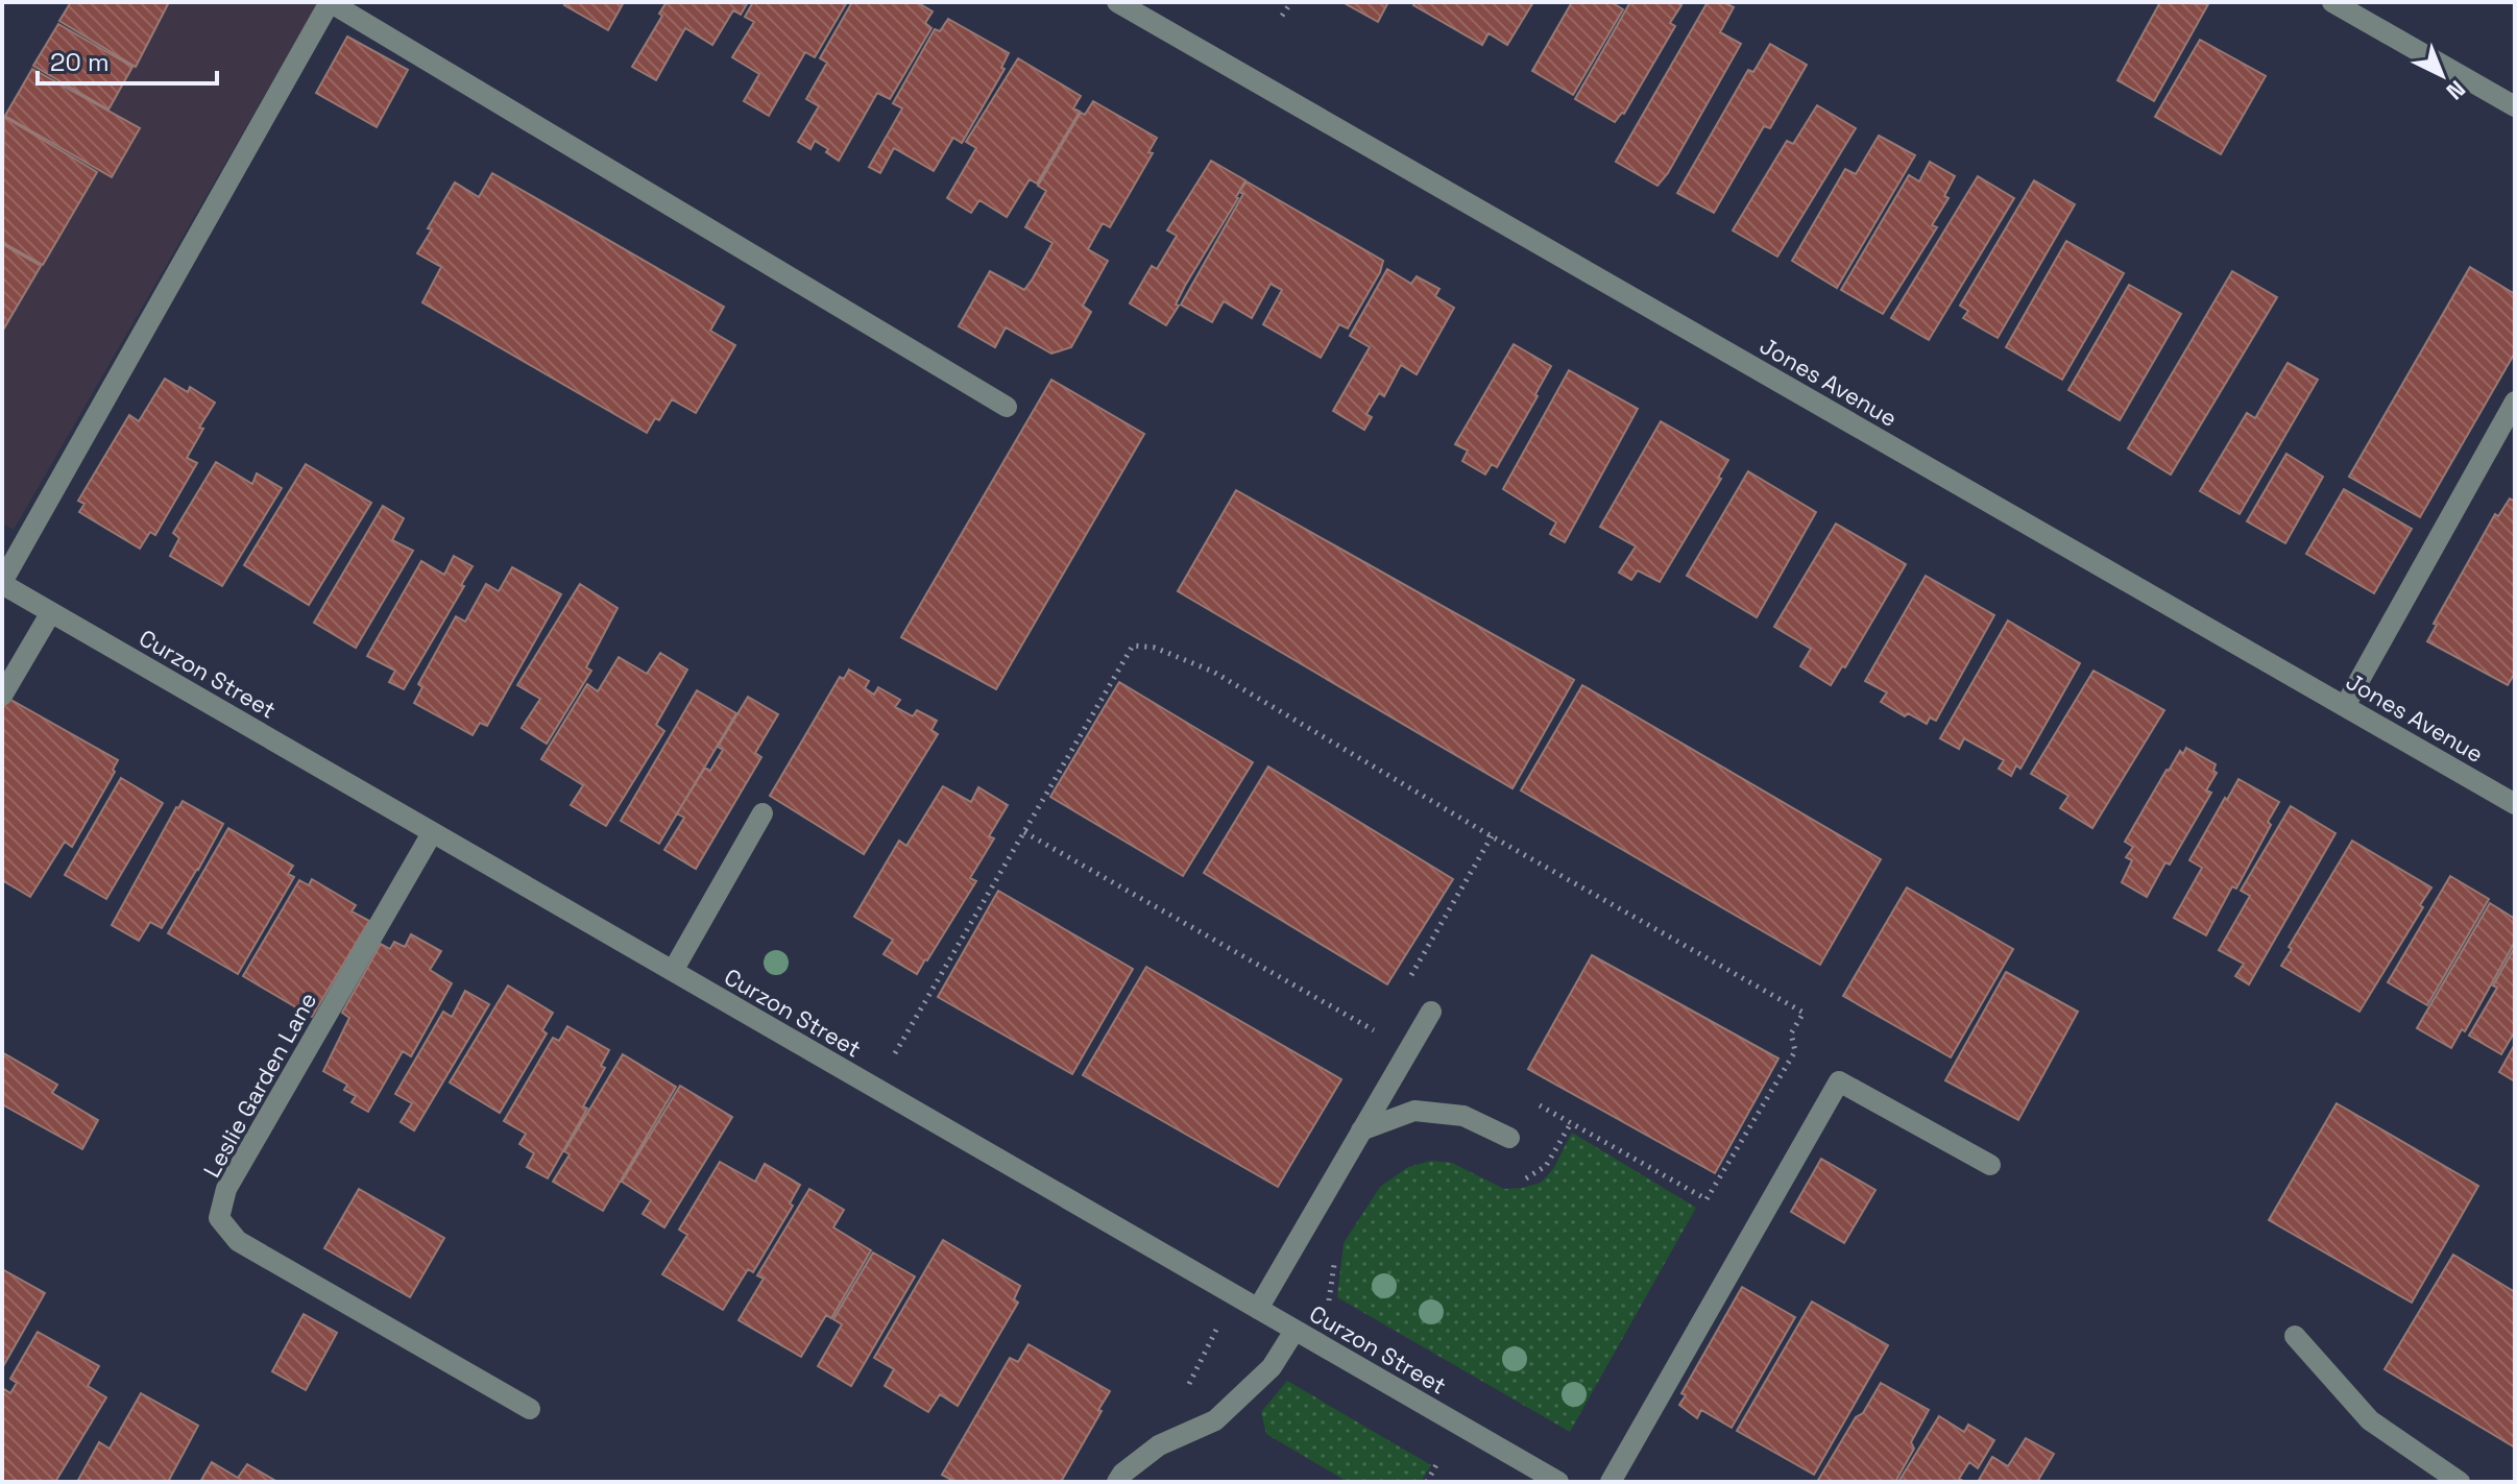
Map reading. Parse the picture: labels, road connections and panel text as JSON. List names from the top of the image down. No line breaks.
{"streets":{"street":["Jones Avenue","Curzon Street","Leslie Garden Lane"]},"crossings":[["Curzon Street","Leslie Garden Lane"]],"scale_bar":"20 m","north":"bottom right"}
